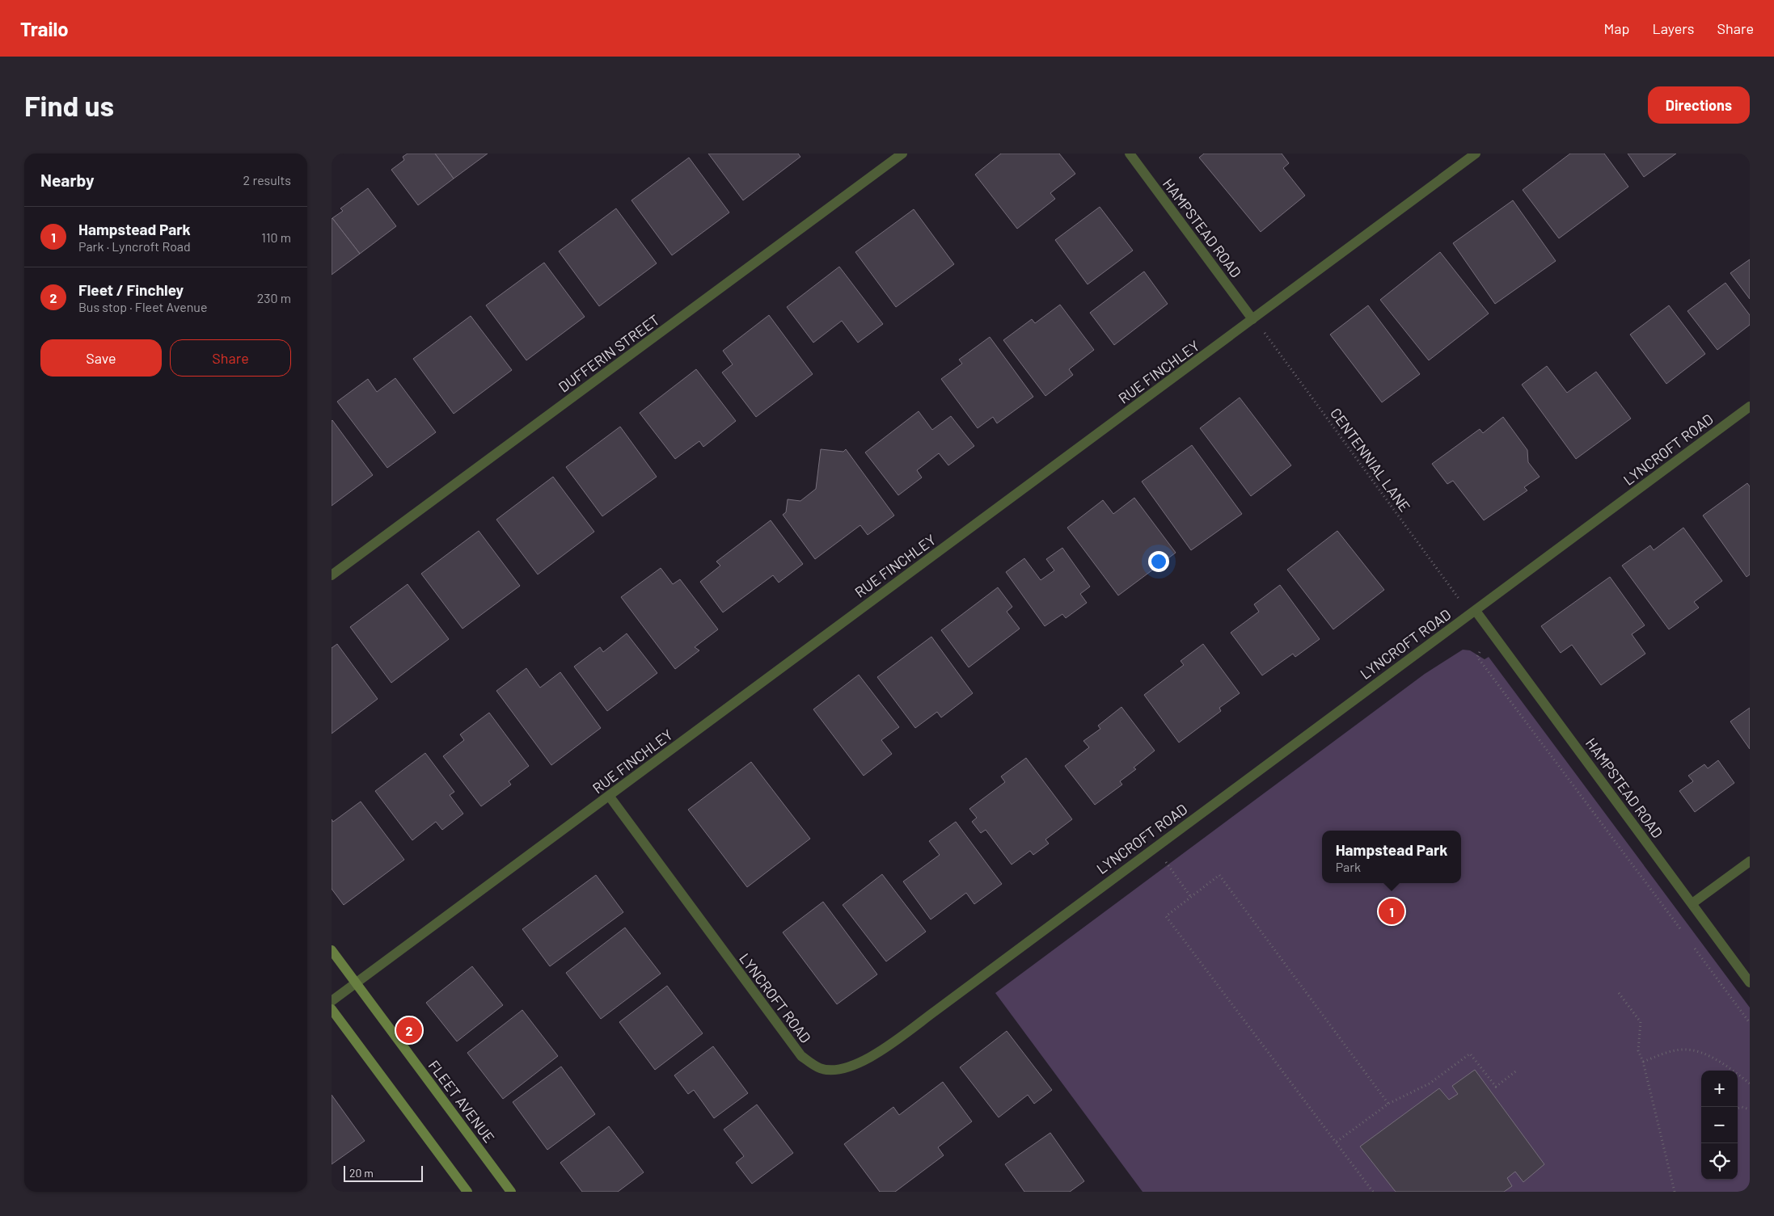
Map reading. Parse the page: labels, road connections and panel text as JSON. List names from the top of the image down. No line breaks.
{"streets":{"main road":["FLEET AVENUE"],"street":["HAMPSTEAD ROAD","DUFFERIN STREET","RUE FINCHLEY","LYNCROFT ROAD"],"path":["CENTENNIAL LANE"]},"crossings":[["HAMPSTEAD ROAD","RUE FINCHLEY"],["HAMPSTEAD ROAD","LYNCROFT ROAD"],["RUE FINCHLEY","LYNCROFT ROAD"],["RUE FINCHLEY","FLEET AVENUE"]],"scale_bar":"20 m","page":{"header":"Trailo","nav":["Map","Layers","Share"],"buttons":["Directions",["Save","Share"]],"title":"Find us","heading":["Nearby","2 results"],"list":[{"mark":"1","name":"Hampstead Park","note":"Park · Lyncroft Road","value":"110 m"},{"mark":"2","name":"Fleet / Finchley","note":"Bus stop · Fleet Avenue","value":"230 m"}],"popup":["Hampstead Park","Park"],"pins":["1","2"],"map_buttons":["+","−"],"scale":"20 m"}}
